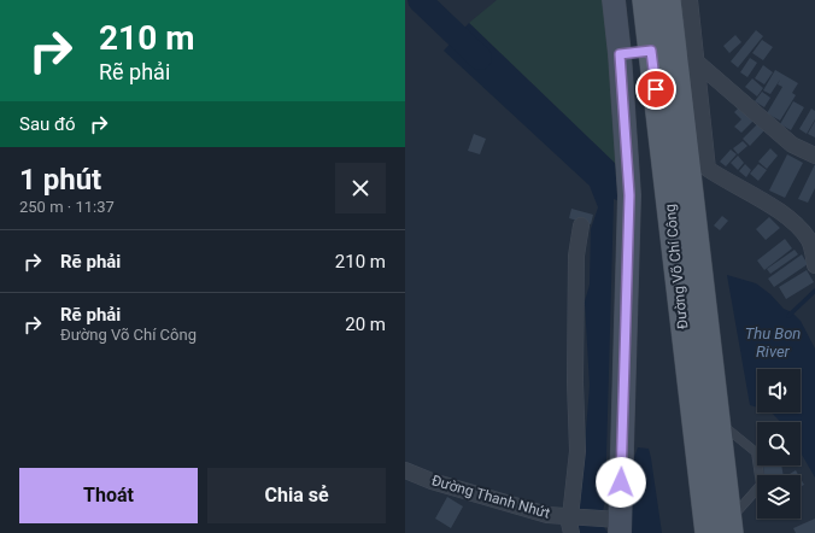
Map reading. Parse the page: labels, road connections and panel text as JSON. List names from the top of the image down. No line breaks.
{"streets":{"main road":["Đường Võ Chí Công"],"street":["Đường Thanh Nhứt"]},"water":["Thu Bon River"],"page":{"turn":["210 m","Rẽ phải"],"then":"Sau đó","heading":["1 phút","250 m · 11:37"],"list":[{"name":"Rẽ phải","value":"210 m"},{"name":"Rẽ phải","note":"Đường Võ Chí Công","value":"20 m"}],"buttons":["Thoát","Chia sẻ"]}}
